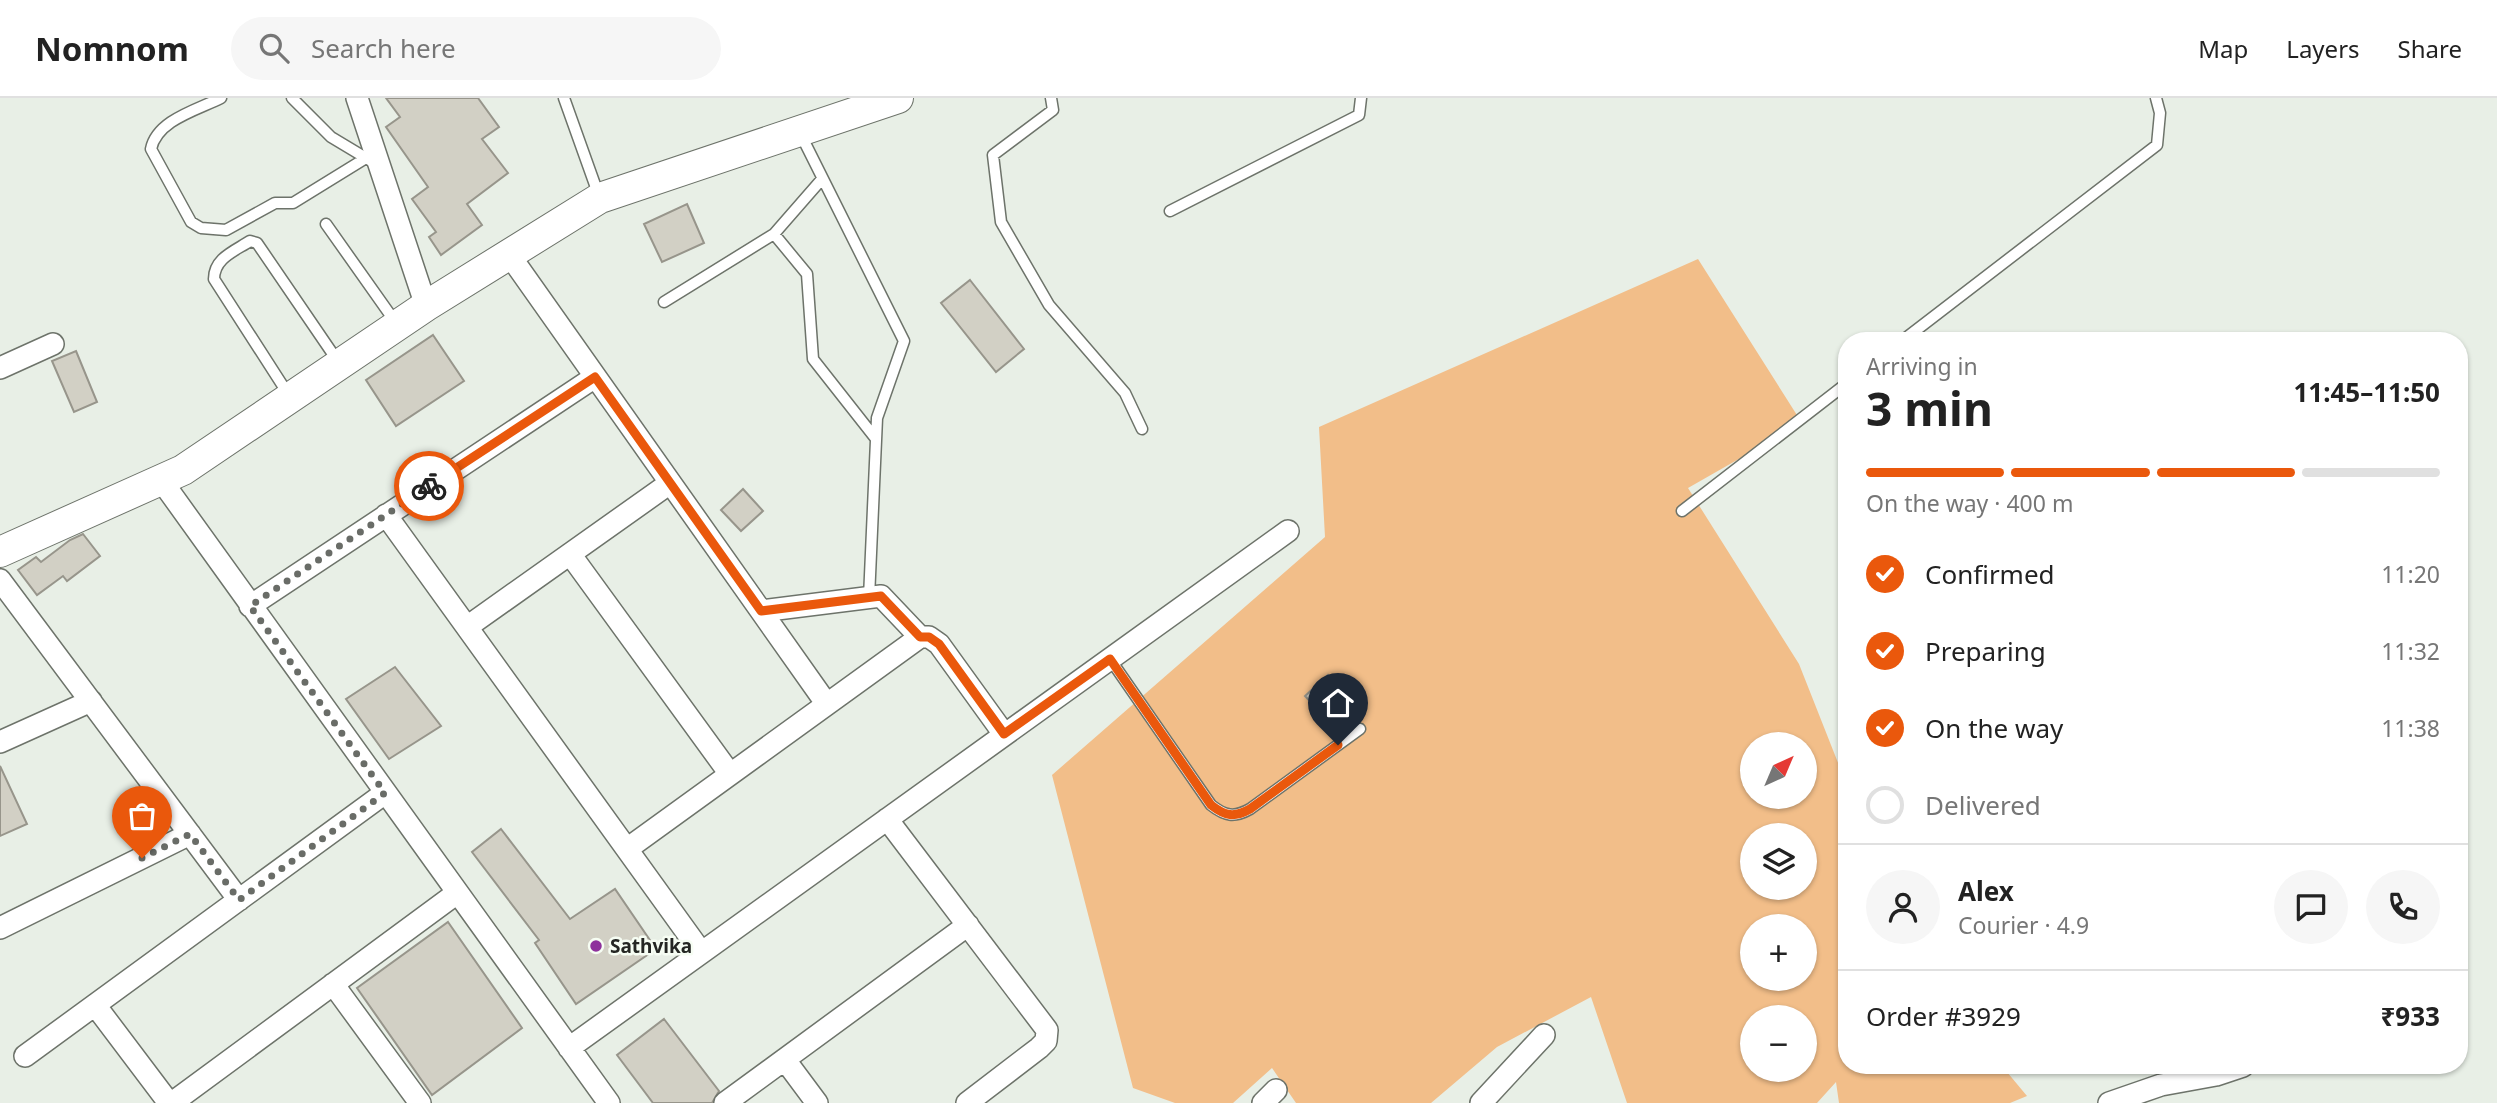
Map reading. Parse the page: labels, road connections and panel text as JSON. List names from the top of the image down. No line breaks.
{"places":["Sathvika"],"north":"top right","page":{"header":"Nomnom","search":"Search here","nav":["Map","Layers","Share"],"heading":["3 min","Arriving in","11:45–11:50"],"panel":["Alex","Courier · 4.9","Order #3929","₹933"],"bar":"On the way · 400 m","list":[["Confirmed","11:20"],["Preparing","11:32"],["On the way","11:38"],"Delivered"],"map_buttons":["+","−"]}}
